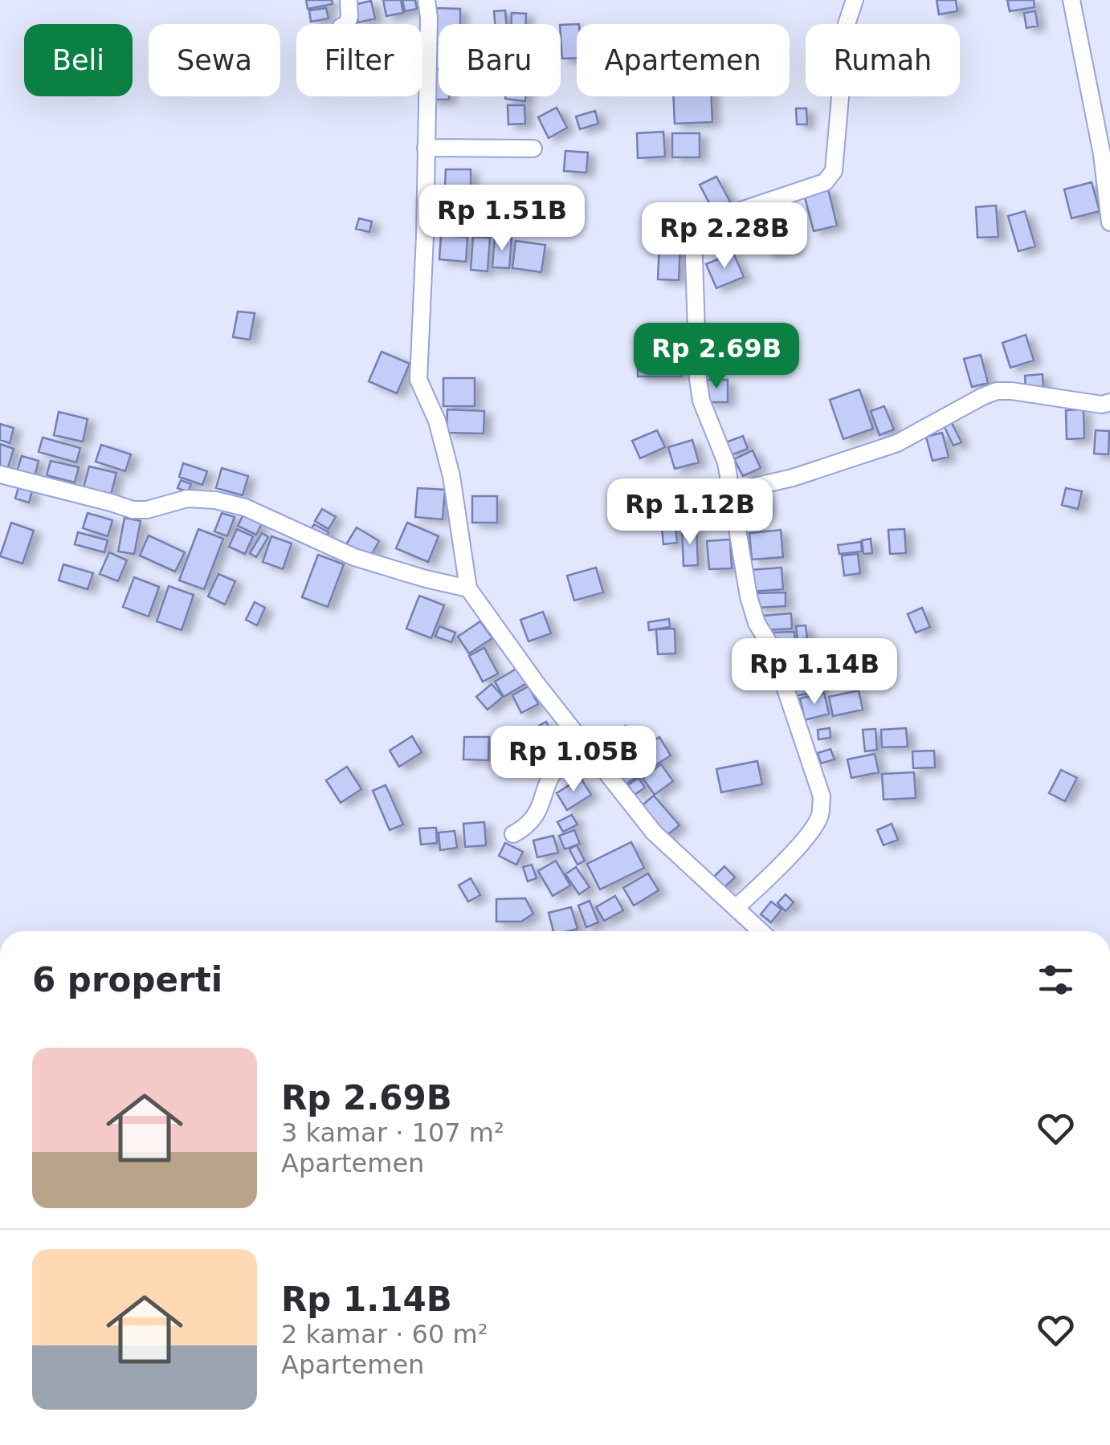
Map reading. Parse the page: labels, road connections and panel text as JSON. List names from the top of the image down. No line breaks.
{"page":{"chip":["Beli","Sewa","Filter","Baru","Apartemen","Rumah"],"price":["Rp 1.51B","Rp 2.28B","Rp 2.69B","Rp 1.12B","Rp 1.14B","Rp 1.05B"],"heading":"6 properti","list":[{"name":"Rp 2.69B","note":"3 kamar · 107 m² · Apartemen"},{"name":"Rp 1.14B","note":"2 kamar · 60 m² · Apartemen"}]}}
